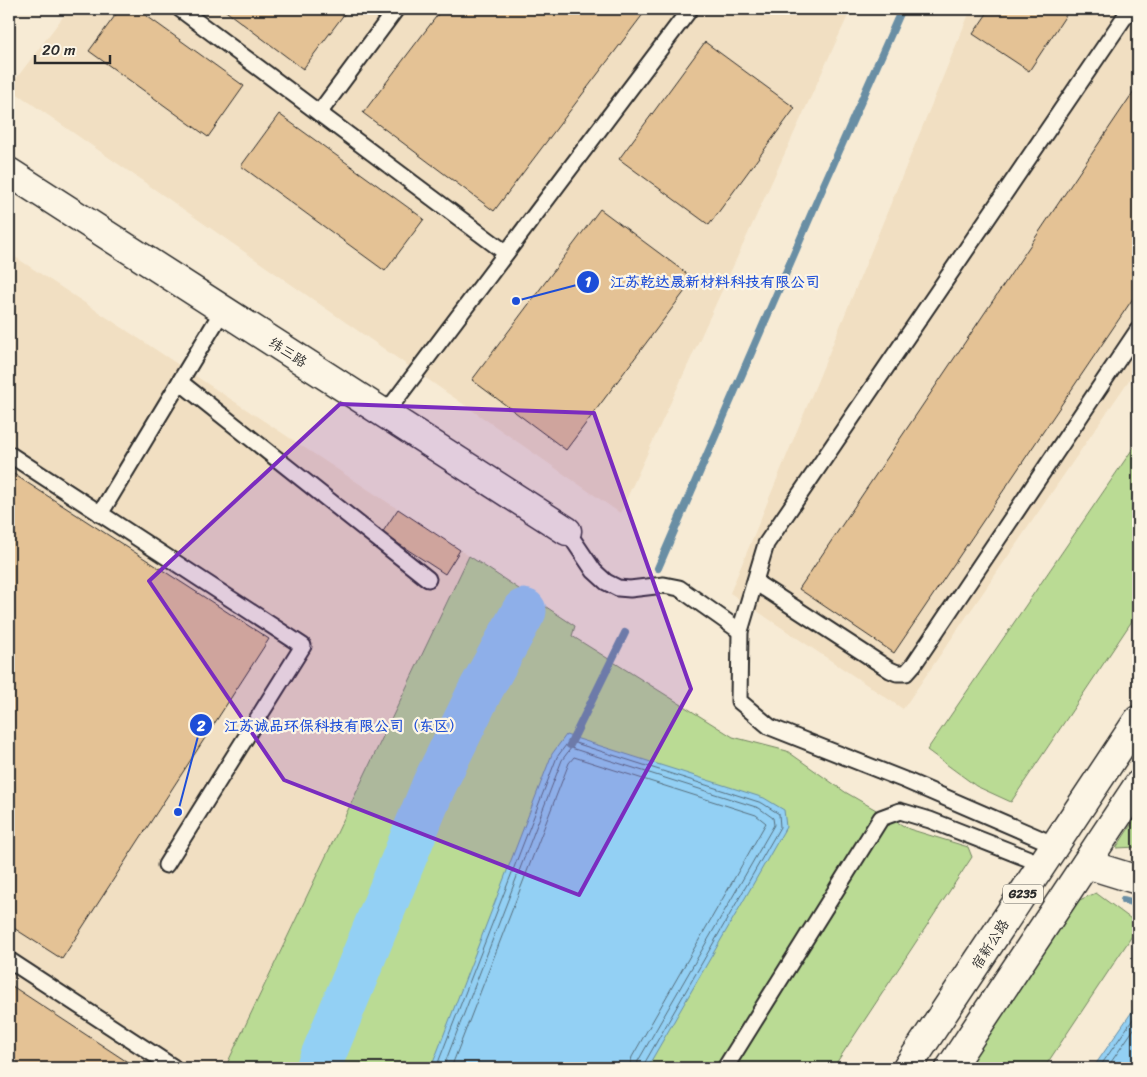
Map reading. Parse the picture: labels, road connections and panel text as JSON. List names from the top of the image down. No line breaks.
{"streets":{"main road":["纬三路","G235","宿新公路"]},"places":["江苏乾达晟新材料科技有限公司","江苏诚品环保科技有限公司（东区）"],"scale_bar":"20 m"}
